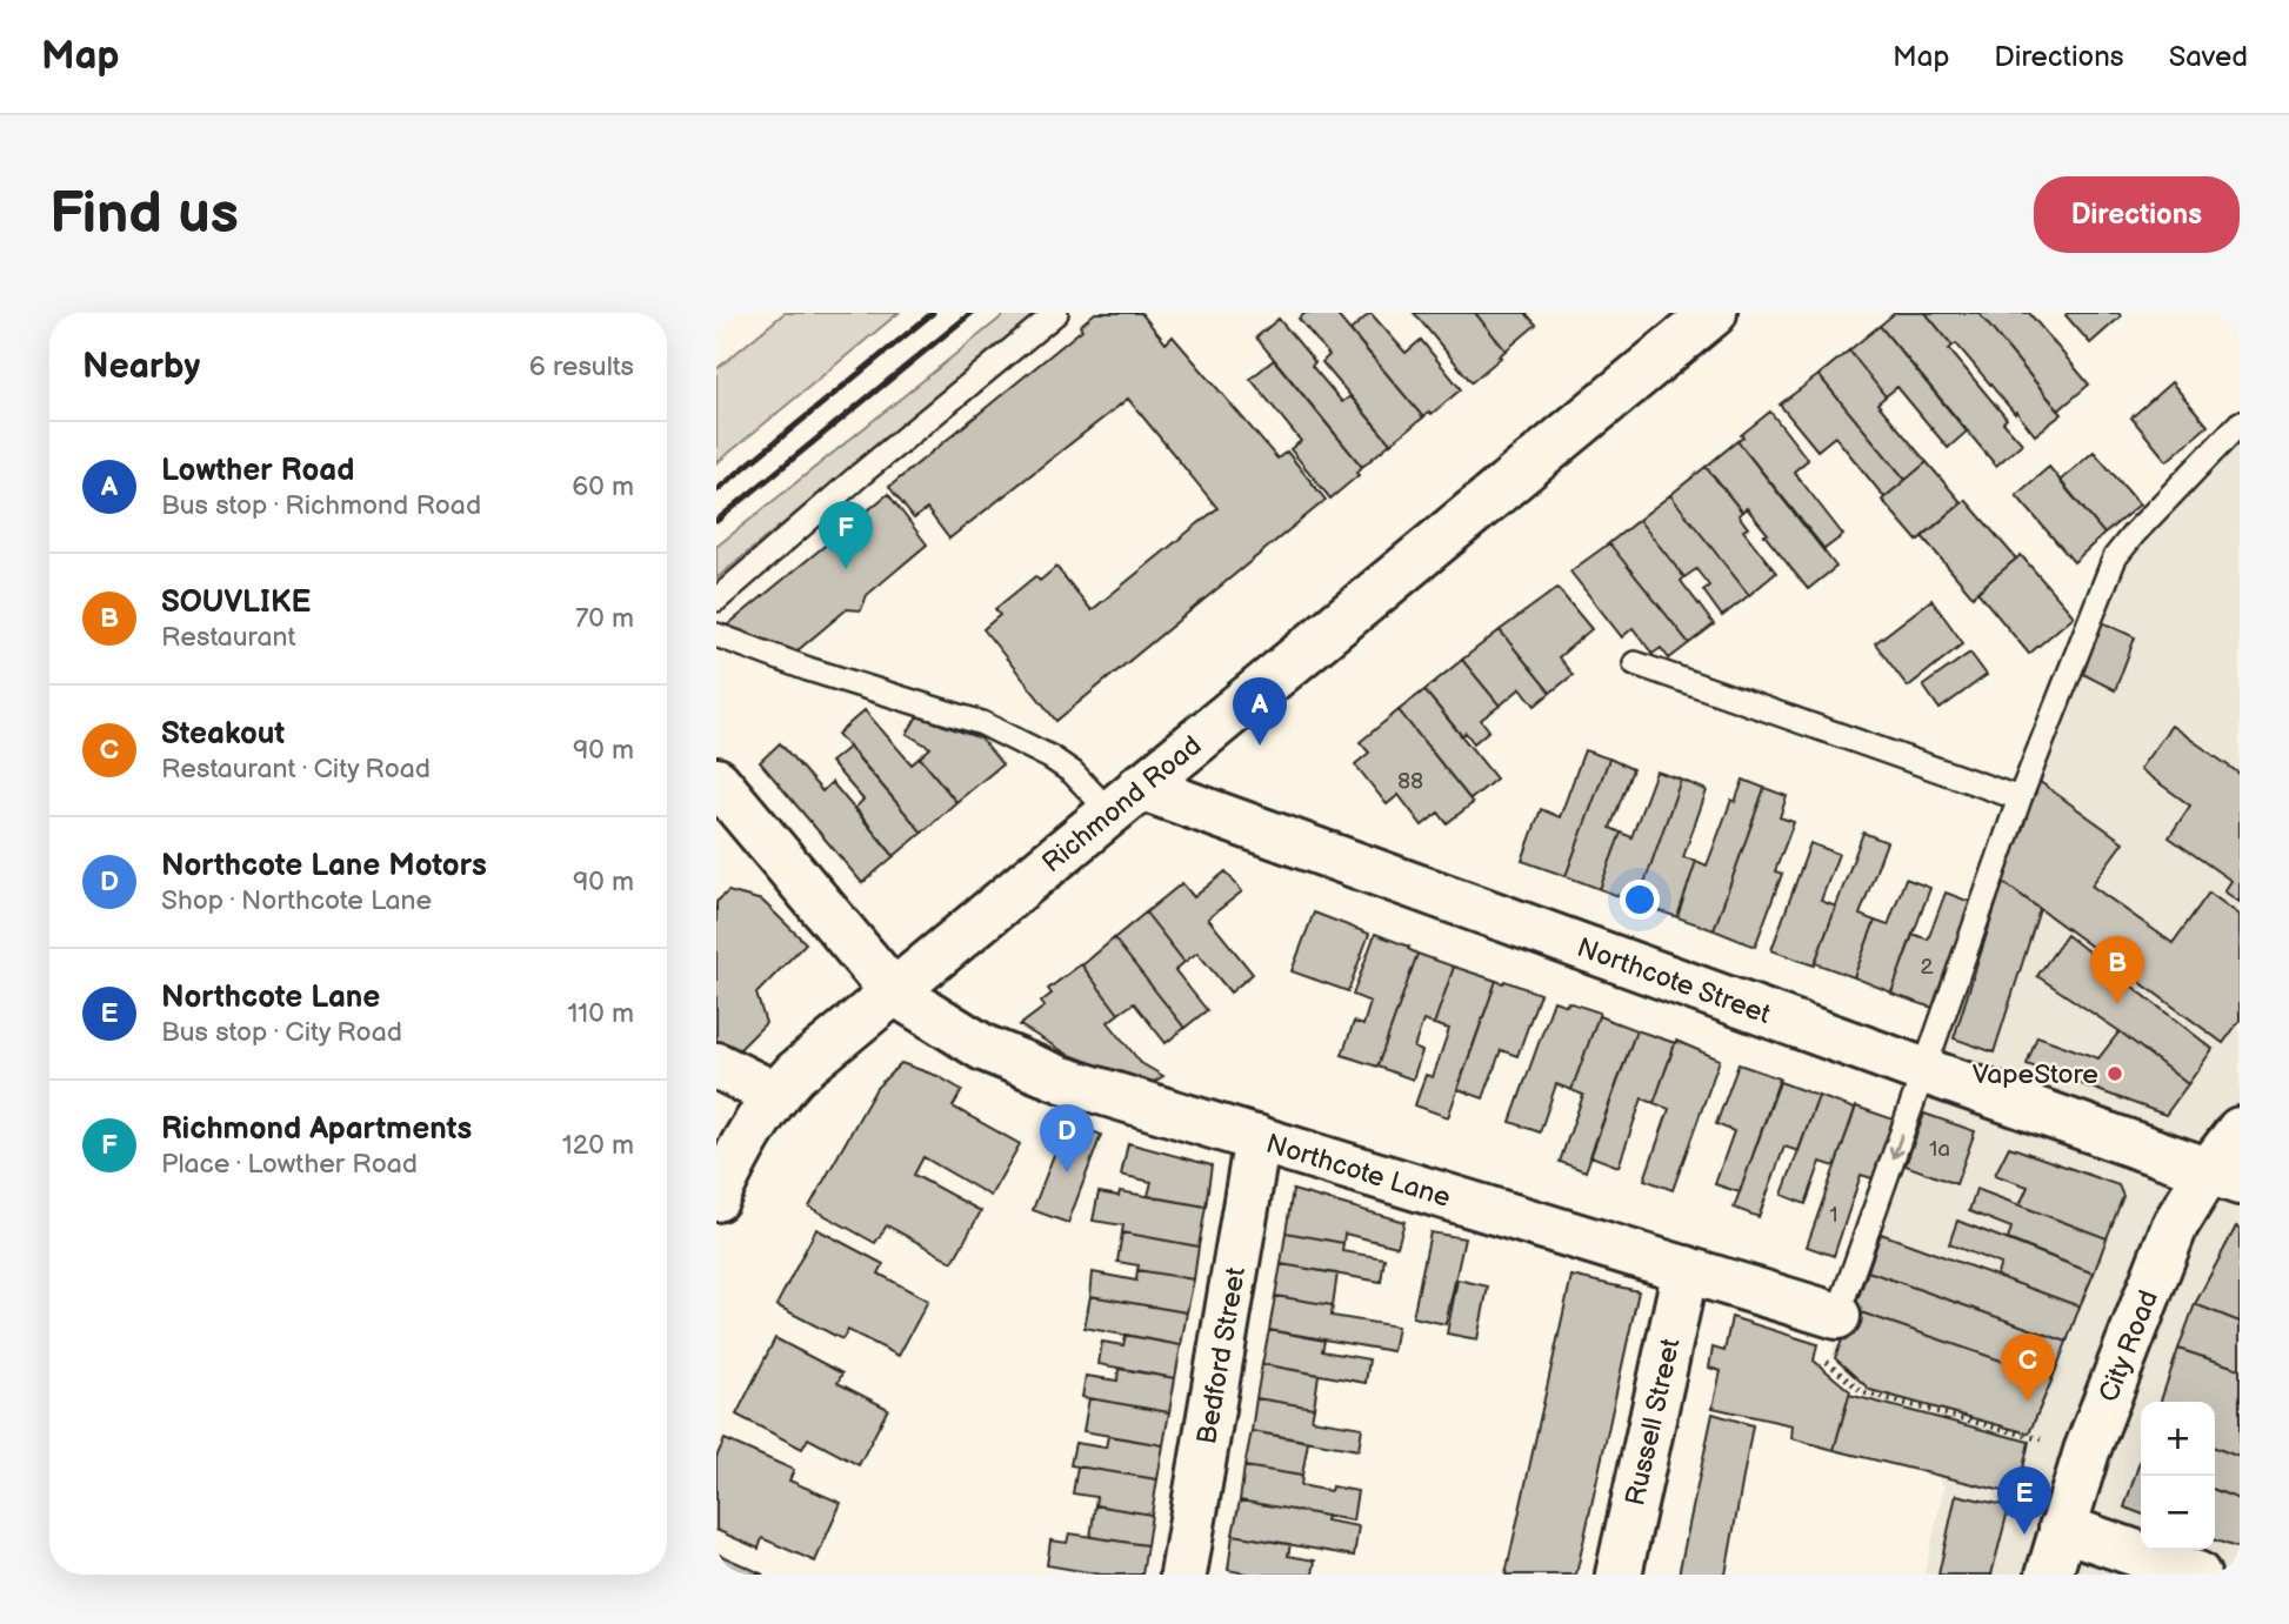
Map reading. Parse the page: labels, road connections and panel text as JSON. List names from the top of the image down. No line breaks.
{"streets":{"street":["Richmond Road","Northcote Street","Northcote Lane","City Road","Bedford Street","Russell Street"]},"crossings":[["Richmond Road","Northcote Street"],["Richmond Road","Northcote Lane"],["Northcote Street","City Road"],["Northcote Lane","Bedford Street"],["Northcote Lane","Russell Street"]],"places":["VapeStore"],"house_numbers":["88","2","1a","1"],"page":{"header":"Map","nav":["Map","Directions","Saved"],"buttons":"Directions","title":"Find us","heading":["Nearby","6 results"],"list":[{"mark":"A","name":"Lowther Road","note":"Bus stop · Richmond Road","value":"60 m"},{"mark":"B","name":"SOUVLIKE","note":"Restaurant","value":"70 m"},{"mark":"C","name":"Steakout","note":"Restaurant · City Road","value":"90 m"},{"mark":"D","name":"Northcote Lane Motors","note":"Shop · Northcote Lane","value":"90 m"},{"mark":"E","name":"Northcote Lane","note":"Bus stop · City Road","value":"110 m"},{"mark":"F","name":"Richmond Apartments","note":"Place · Lowther Road","value":"120 m"}],"pins":["F","A","B","D","C","E"],"map_buttons":["+","−"]}}
